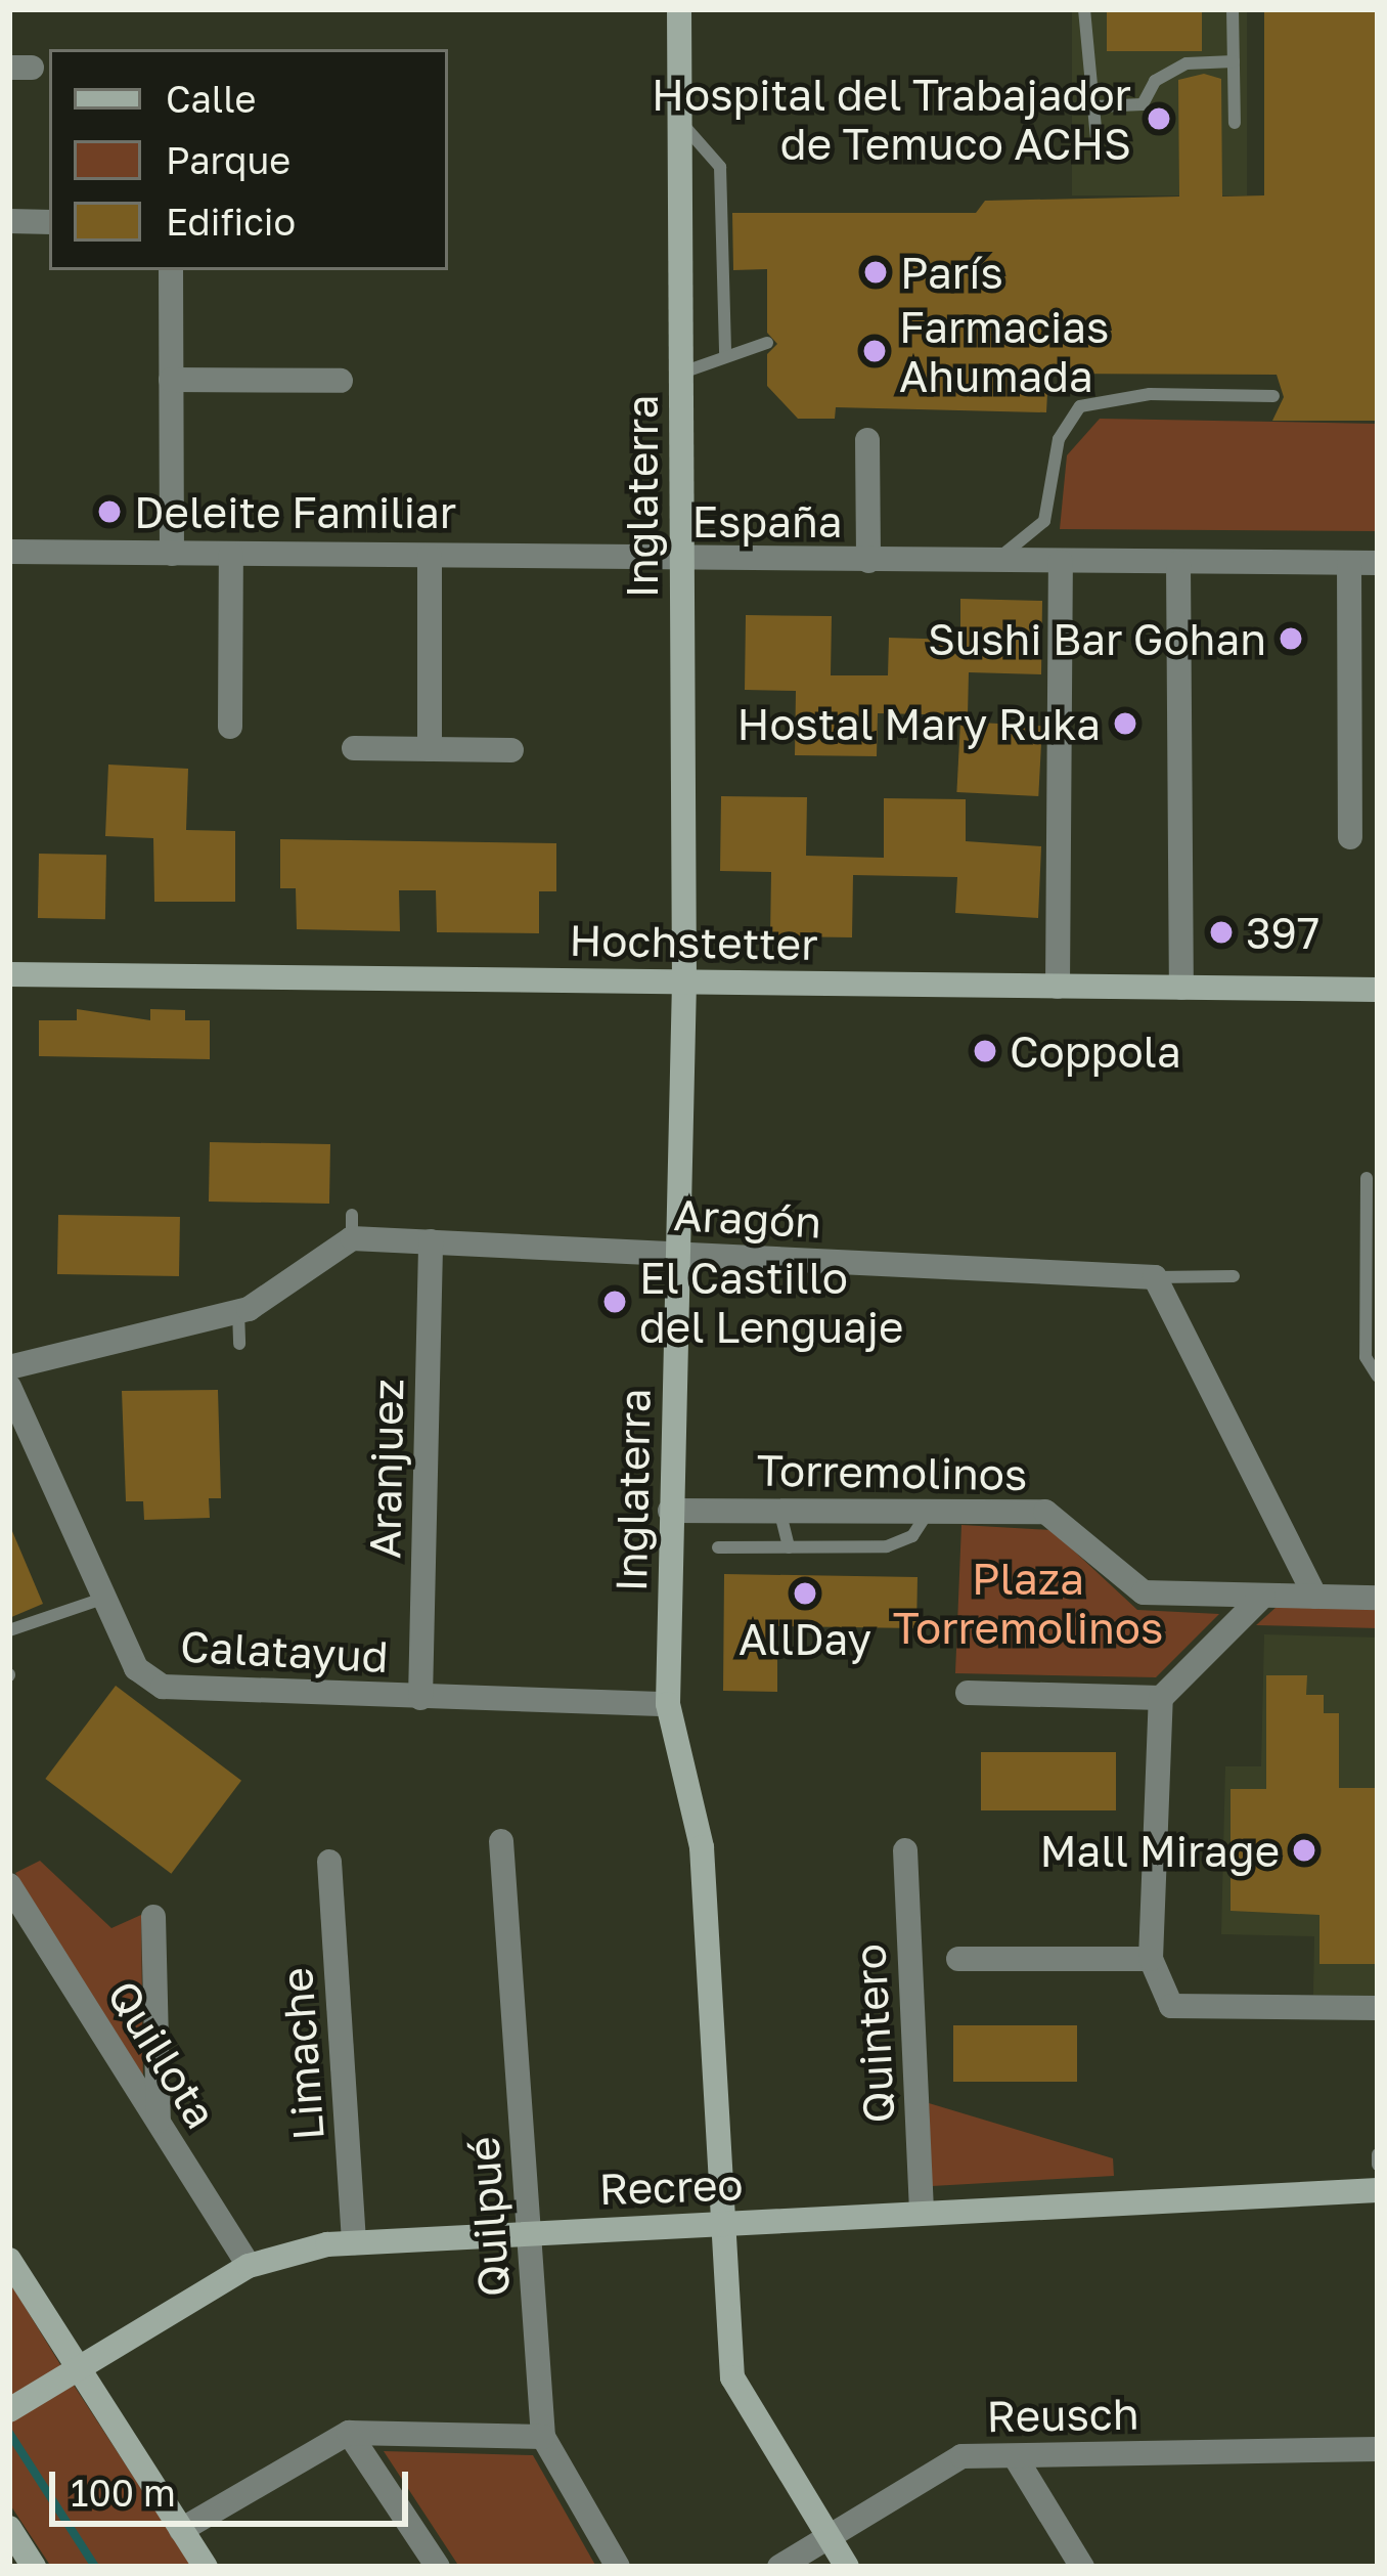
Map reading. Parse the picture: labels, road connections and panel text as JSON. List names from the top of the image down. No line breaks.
{"streets":{"street":["Inglaterra","España","Hochstetter","Aragón","Aranjuez","Torremolinos","Calatayud","Quintero","Quillota","Limache","Recreo","Quilpué","Reusch"]},"crossings":[["Inglaterra","España"],["Inglaterra","Hochstetter"],["Inglaterra","Aragón"],["Inglaterra","Torremolinos"],["Inglaterra","Calatayud"],["Inglaterra","Recreo"],["Inglaterra","Reusch"],["Aragón","Aranjuez"],["Aranjuez","Calatayud"],["Quintero","Recreo"],["Quillota","Recreo"],["Limache","Recreo"],["Recreo","Quilpué"]],"parks":["Plaza Torremolinos"],"places":["Hospital del Trabajador de Temuco ACHS","París","Farmacias Ahumada","Deleite Familiar","Sushi Bar Gohan","Hostal Mary Ruka","397","Coppola","El Castillo del Lenguaje","AllDay","Mall Mirage"],"legend":["Calle","Parque","Edificio"],"scale_bar":"100 m"}
